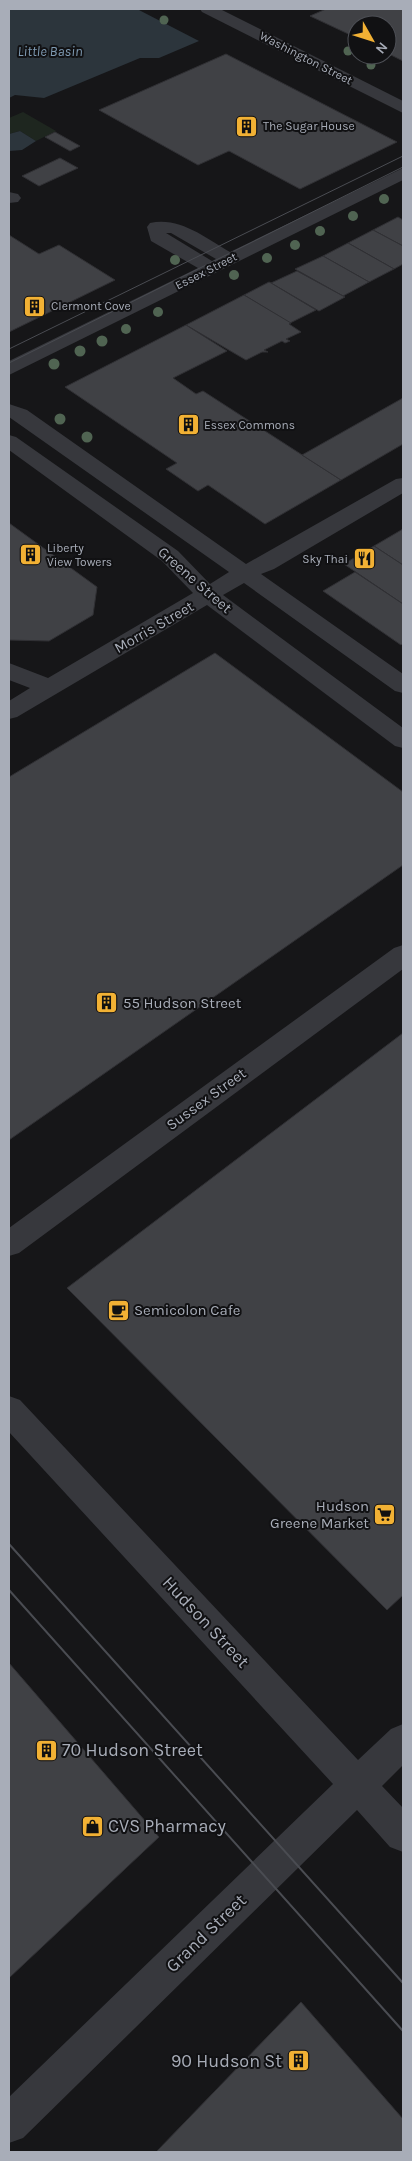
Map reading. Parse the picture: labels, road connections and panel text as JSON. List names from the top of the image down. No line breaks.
{"streets":{"street":["Washington Street","Essex Street","Greene Street","Morris Street","Sussex Street","Hudson Street","Grand Street"]},"crossings":[["Greene Street","Morris Street"],["Hudson Street","Grand Street"]],"water":["Little Basin"],"places":{"building":["The Sugar House","Clermont Cove","Essex Commons","Liberty View Towers","55 Hudson Street","70 Hudson Street","90 Hudson St"],"restaurant":["Sky Thai"],"cafe":["Semicolon Cafe"],"supermarket":["Hudson Greene Market"],"shop":["CVS Pharmacy"]},"north":"bottom right"}
